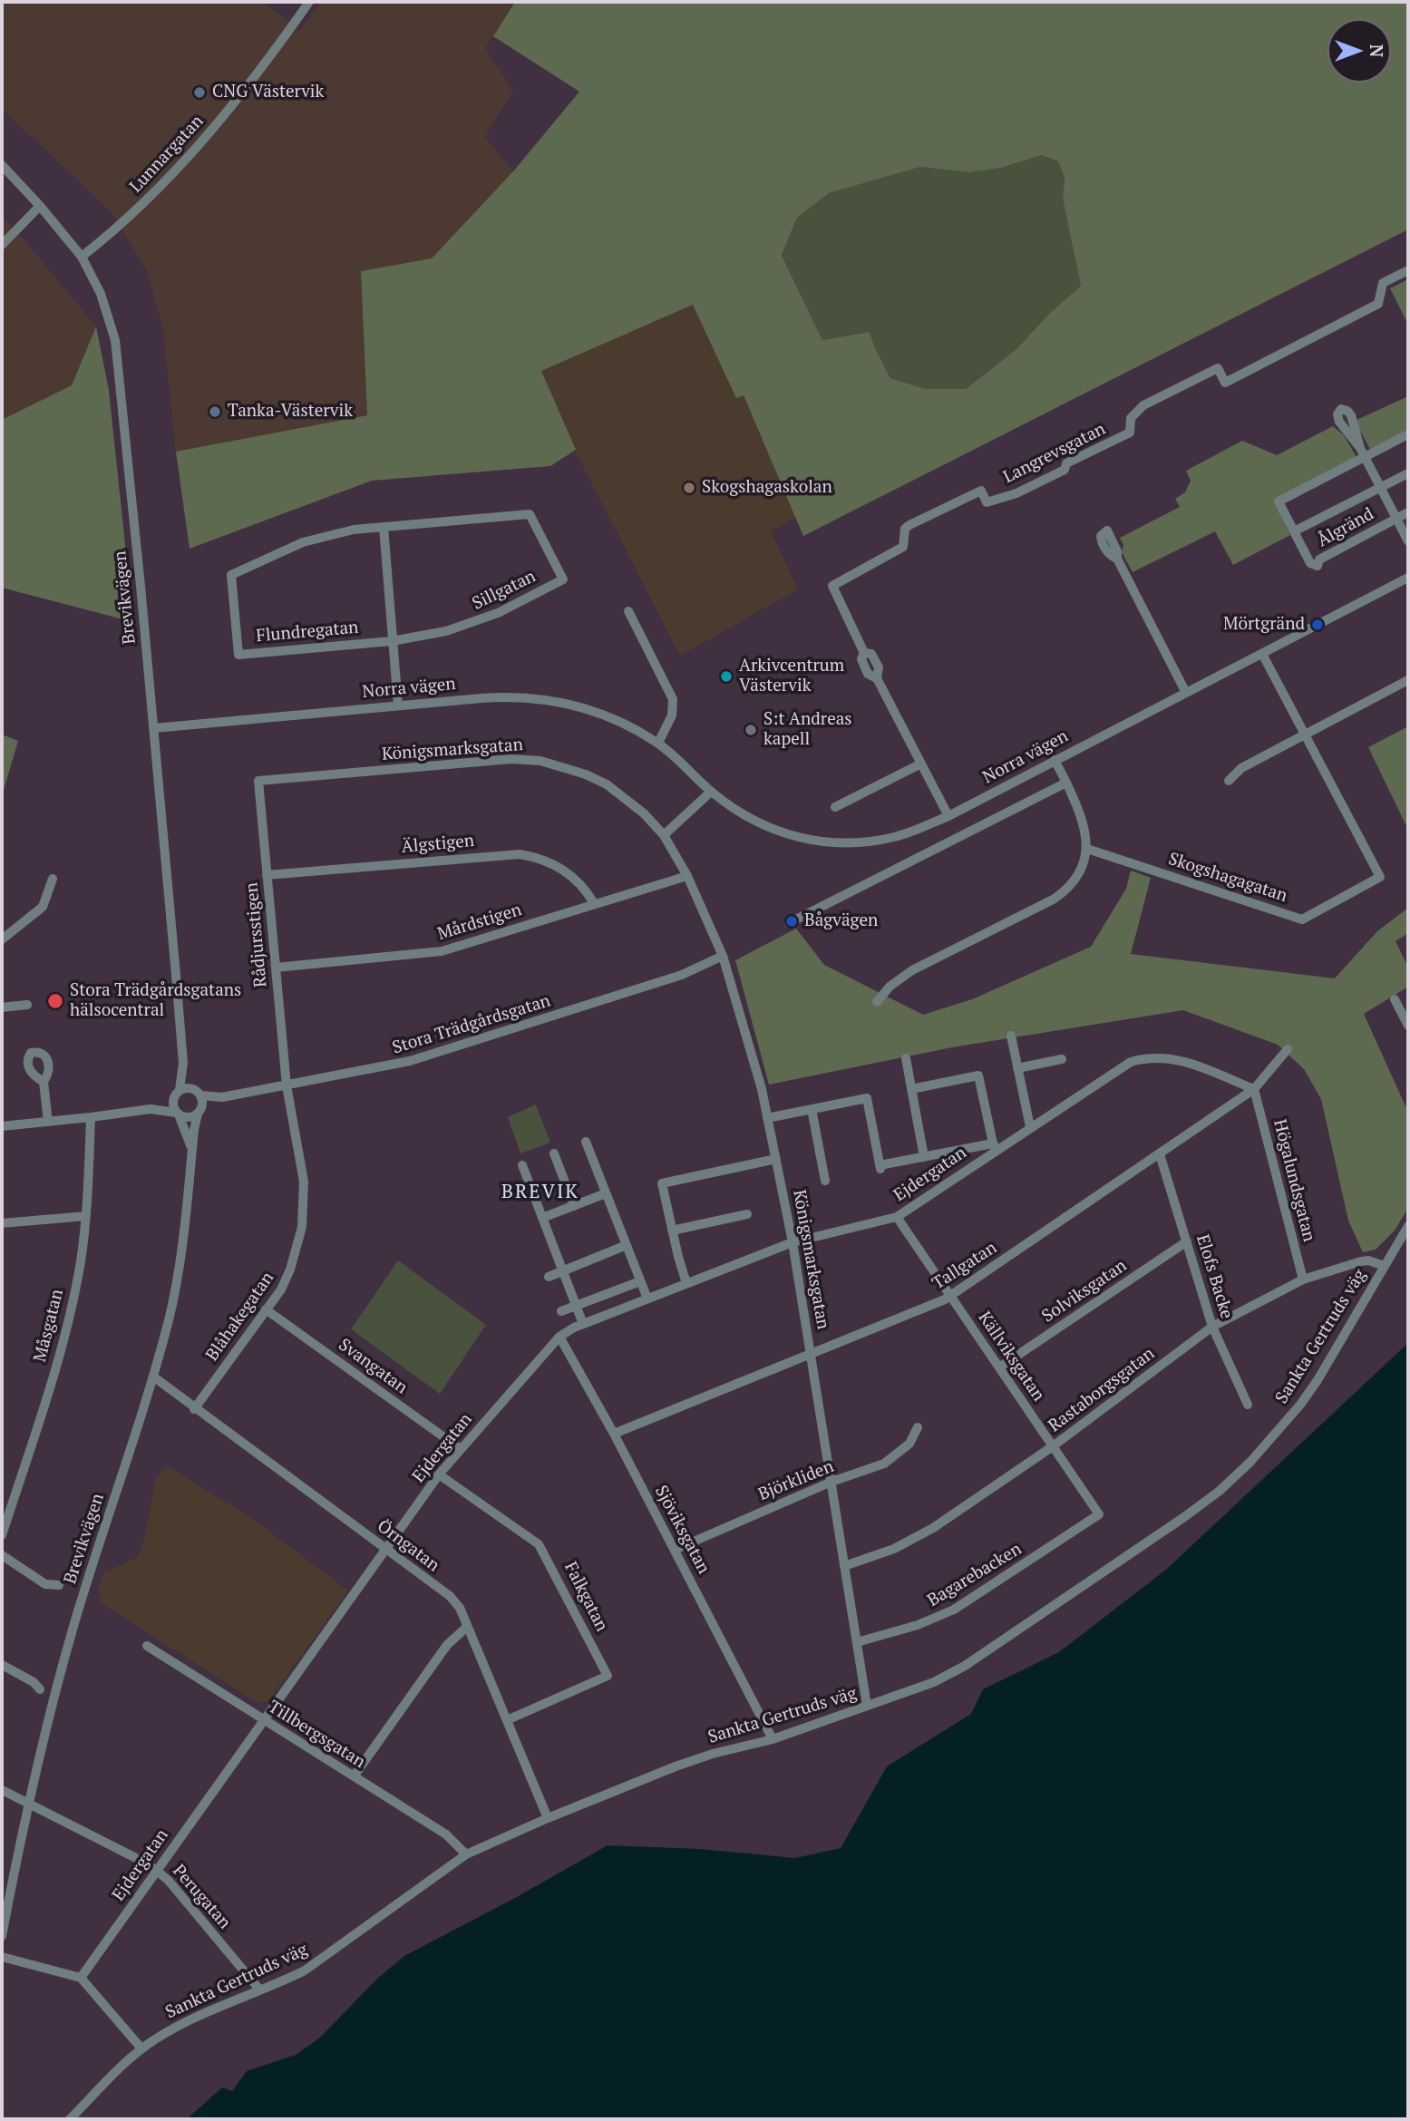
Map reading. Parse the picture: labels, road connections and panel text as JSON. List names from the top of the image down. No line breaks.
{"streets":{"street":["Lunnargatan","Langrevsgatan","Ålgränd","Sillgatan","Brevikvägen","Flundregatan","Norra vägen","Königsmarksgatan","Älgstigen","Skogshagagatan","Mårdstigen","Rådjursstigen","Stora Trädgårdsgatan","Ejdergatan","Högalundsgatan","Tallgatan","Elofs Backe","Solviksgatan","Blåhakegatan","Måsgatan","Sankta Gertruds väg","Källviksgatan","Svangatan","Rastaborgsgatan","Björkliden","Sjöviksgatan","Örngatan","Bagarebacken","Falkgatan","Tillbergsgatan","Perugatan"]},"crossings":[["Lunnargatan","Brevikvägen"],["Sillgatan","Flundregatan"],["Brevikvägen","Norra vägen"],["Brevikvägen","Stora Trädgårdsgatan"],["Brevikvägen","Örngatan"],["Brevikvägen","Perugatan"],["Norra vägen","Skogshagagatan"],["Königsmarksgatan","Mårdstigen"],["Königsmarksgatan","Rådjursstigen"],["Königsmarksgatan","Stora Trädgårdsgatan"],["Königsmarksgatan","Ejdergatan"],["Königsmarksgatan","Tallgatan"],["Königsmarksgatan","Sankta Gertruds väg"],["Königsmarksgatan","Rastaborgsgatan"],["Königsmarksgatan","Björkliden"],["Königsmarksgatan","Bagarebacken"],["Älgstigen","Mårdstigen"],["Älgstigen","Rådjursstigen"],["Mårdstigen","Rådjursstigen"],["Rådjursstigen","Stora Trädgårdsgatan"],["Rådjursstigen","Blåhakegatan"],["Stora Trädgårdsgatan","Blåhakegatan"],["Ejdergatan","Högalundsgatan"],["Ejdergatan","Tallgatan"],["Ejdergatan","Källviksgatan"],["Ejdergatan","Svangatan"],["Ejdergatan","Sjöviksgatan"],["Ejdergatan","Örngatan"],["Ejdergatan","Falkgatan"],["Ejdergatan","Tillbergsgatan"],["Ejdergatan","Perugatan"],["Högalundsgatan","Tallgatan"],["Högalundsgatan","Rastaborgsgatan"],["Tallgatan","Elofs Backe"],["Tallgatan","Källviksgatan"],["Tallgatan","Sjöviksgatan"],["Elofs Backe","Solviksgatan"],["Elofs Backe","Rastaborgsgatan"],["Solviksgatan","Källviksgatan"],["Blåhakegatan","Svangatan"],["Blåhakegatan","Örngatan"],["Sankta Gertruds väg","Rastaborgsgatan"],["Sankta Gertruds väg","Sjöviksgatan"],["Sankta Gertruds väg","Örngatan"],["Sankta Gertruds väg","Tillbergsgatan"],["Sankta Gertruds väg","Perugatan"],["Källviksgatan","Rastaborgsgatan"],["Källviksgatan","Bagarebacken"],["Björkliden","Sjöviksgatan"],["Örngatan","Falkgatan"]],"districts":["BREVIK"],"places":["CNG Västervik","Tanka-Västervik","Skogshagaskolan","Mörtgränd","Arkivcentrum Västervik","S:t Andreas kapell","Bågvägen","Stora Trädgårdsgatans hälsocentral"],"north":"right"}
